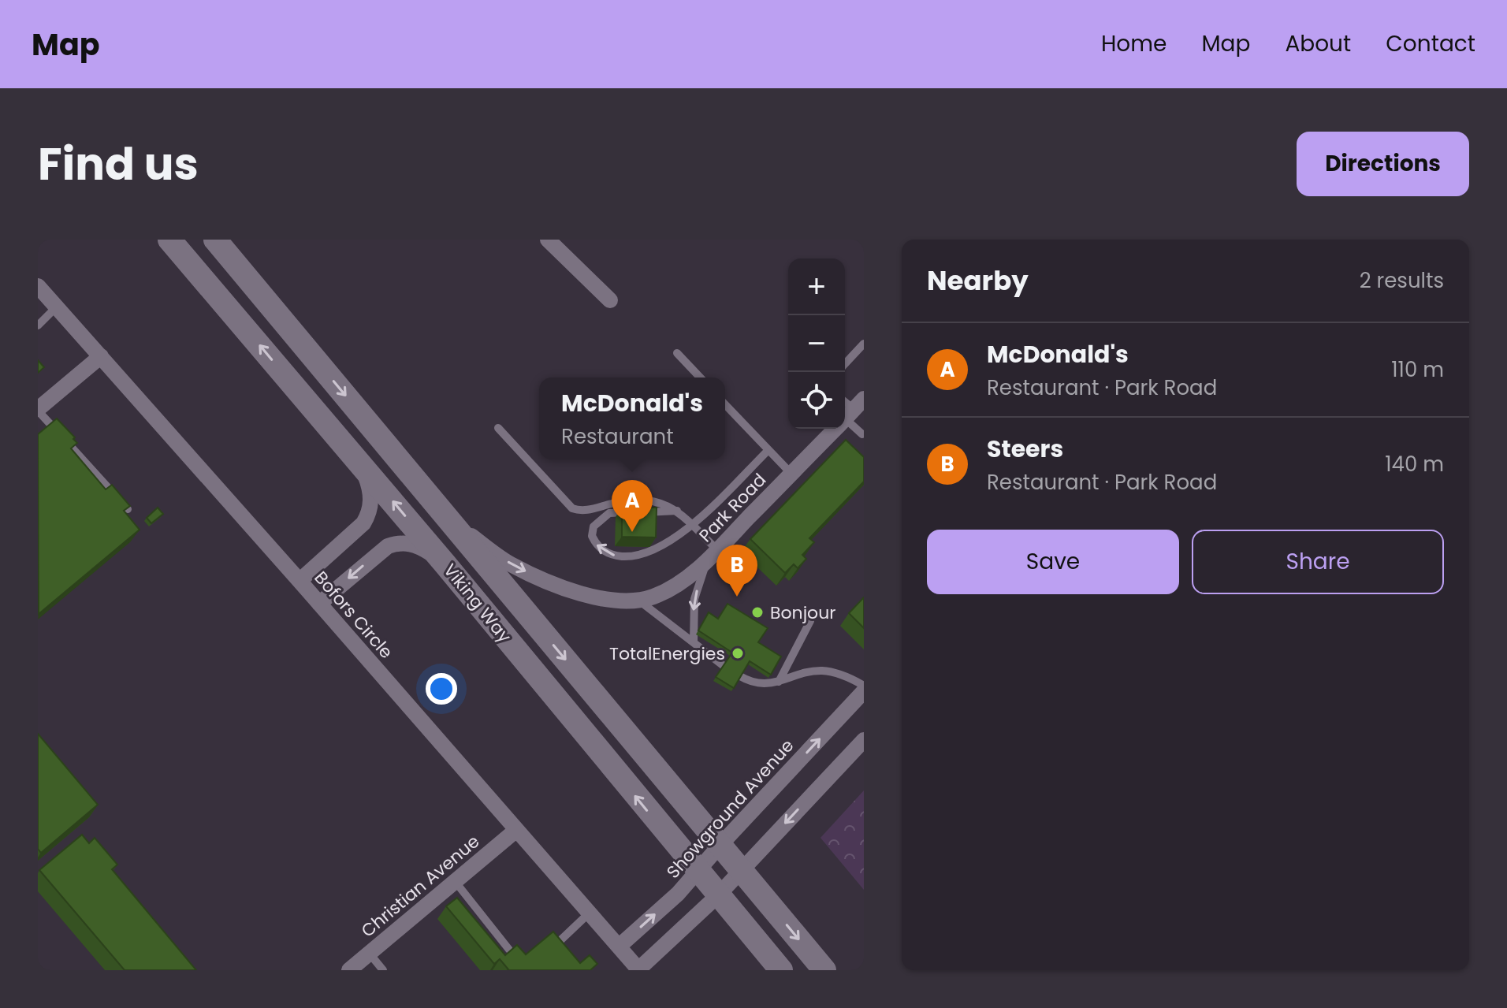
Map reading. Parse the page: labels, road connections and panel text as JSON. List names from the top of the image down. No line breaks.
{"streets":{"main road":["Viking Way"],"street":["Park Road","Bofors Circle","Showground Avenue","Christian Avenue"]},"crossings":[["Viking Way","Showground Avenue"],["Bofors Circle","Showground Avenue"],["Bofors Circle","Christian Avenue"]],"places":["Bonjour","TotalEnergies"],"page":{"header":"Map","nav":["Home","Map","About","Contact"],"title":"Find us","buttons":["Directions",["Save","Share"]],"heading":["Nearby","2 results"],"map_buttons":["+","−"],"list":[{"mark":"A","name":"McDonald's","note":"Restaurant · Park Road","value":"110 m"},{"mark":"B","name":"Steers","note":"Restaurant · Park Road","value":"140 m"}],"popup":["McDonald's","Restaurant"],"pins":["A","B"]}}
